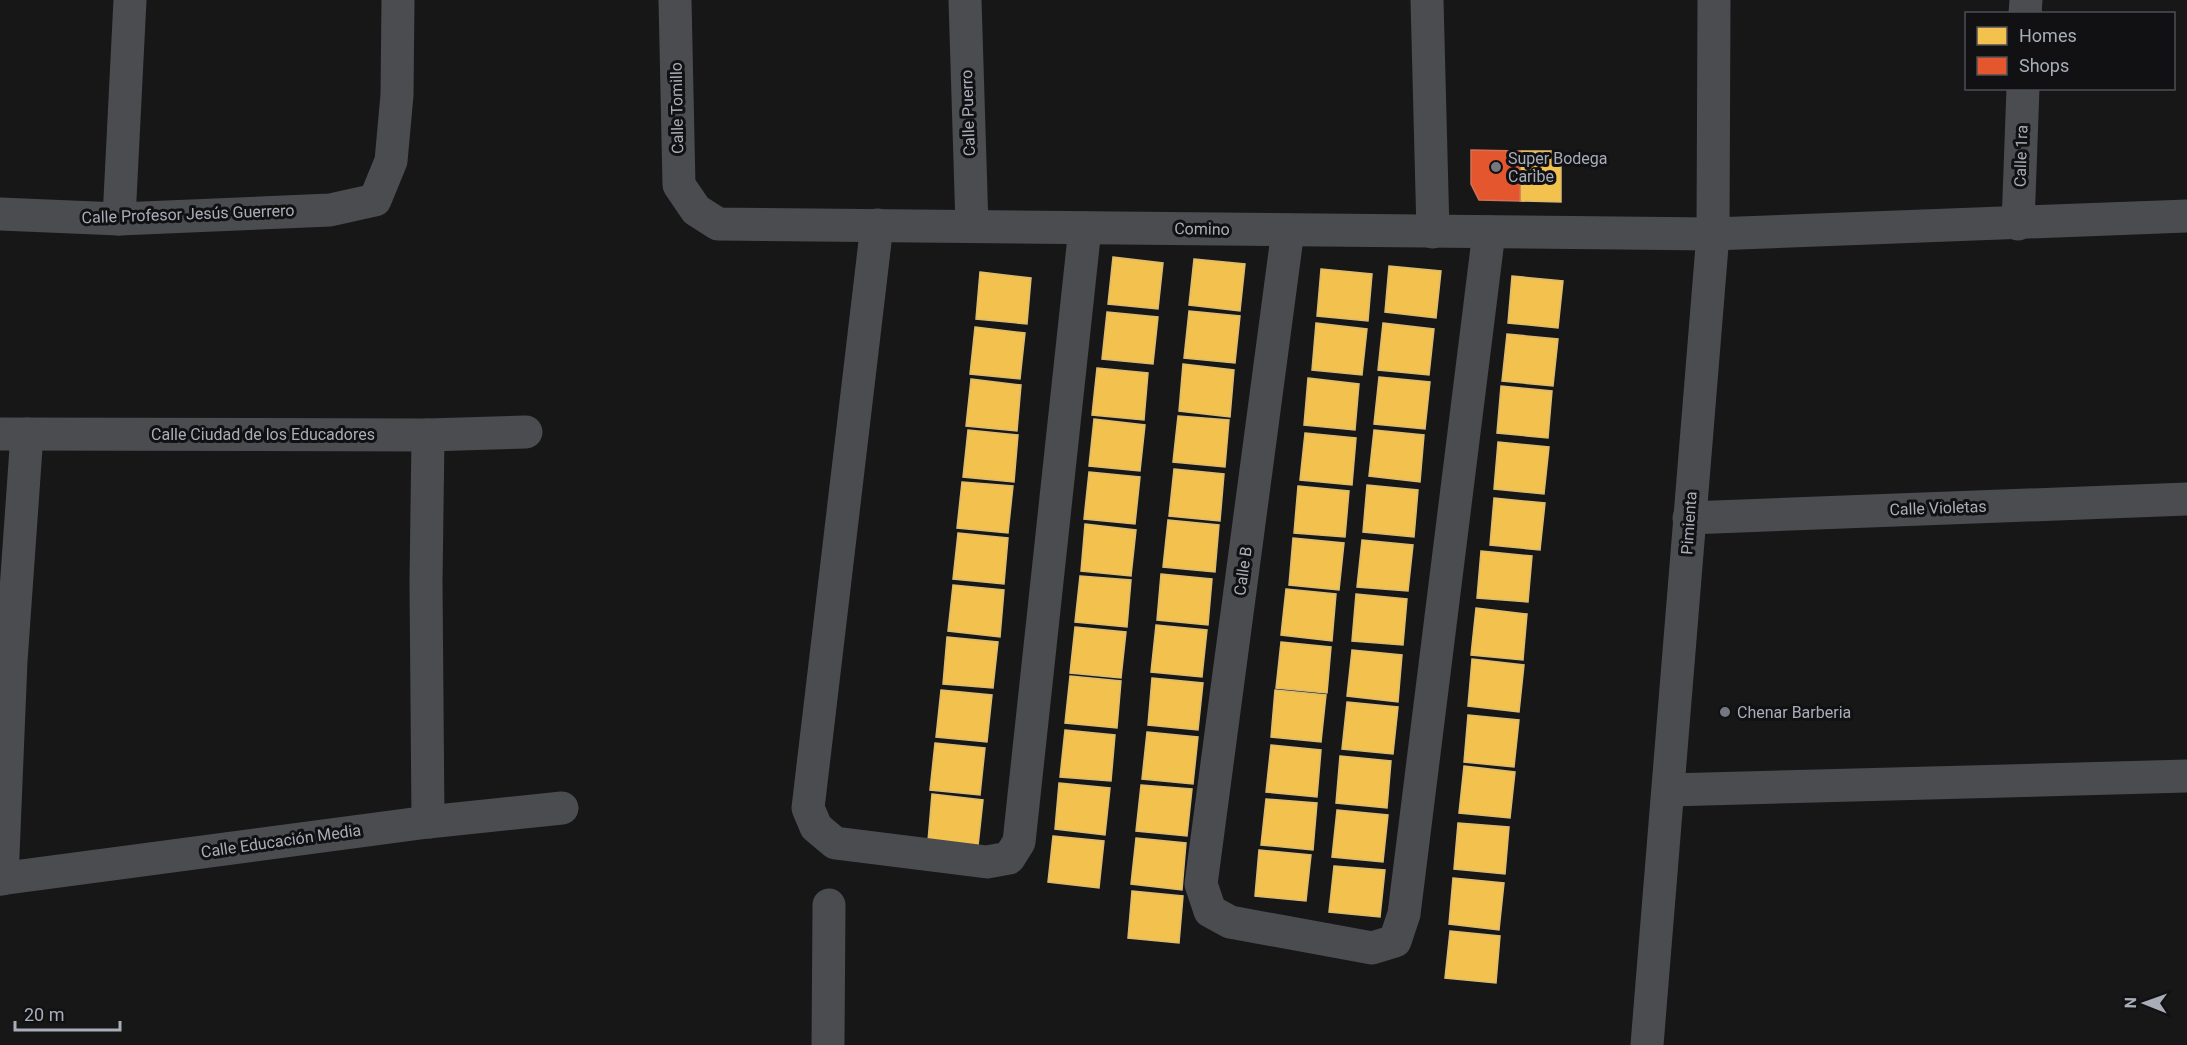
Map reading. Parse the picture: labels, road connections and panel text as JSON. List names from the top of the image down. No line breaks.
{"streets":{"street":["Calle Tomillo","Calle Puerro","Calle 1ra","Calle Profesor Jesús Guerrero","Comino","Calle Ciudad de los Educadores","Calle Violetas","Pimienta","Calle B","Calle Educación Media"]},"crossings":[["Calle Tomillo","Comino"],["Calle Puerro","Comino"],["Calle 1ra","Comino"],["Comino","Pimienta"],["Comino","Calle B"],["Calle Violetas","Pimienta"]],"places":["Super Bodega Caribe","Chenar Barberia"],"legend":["Homes","Shops"],"scale_bar":"20 m","north":"left"}
